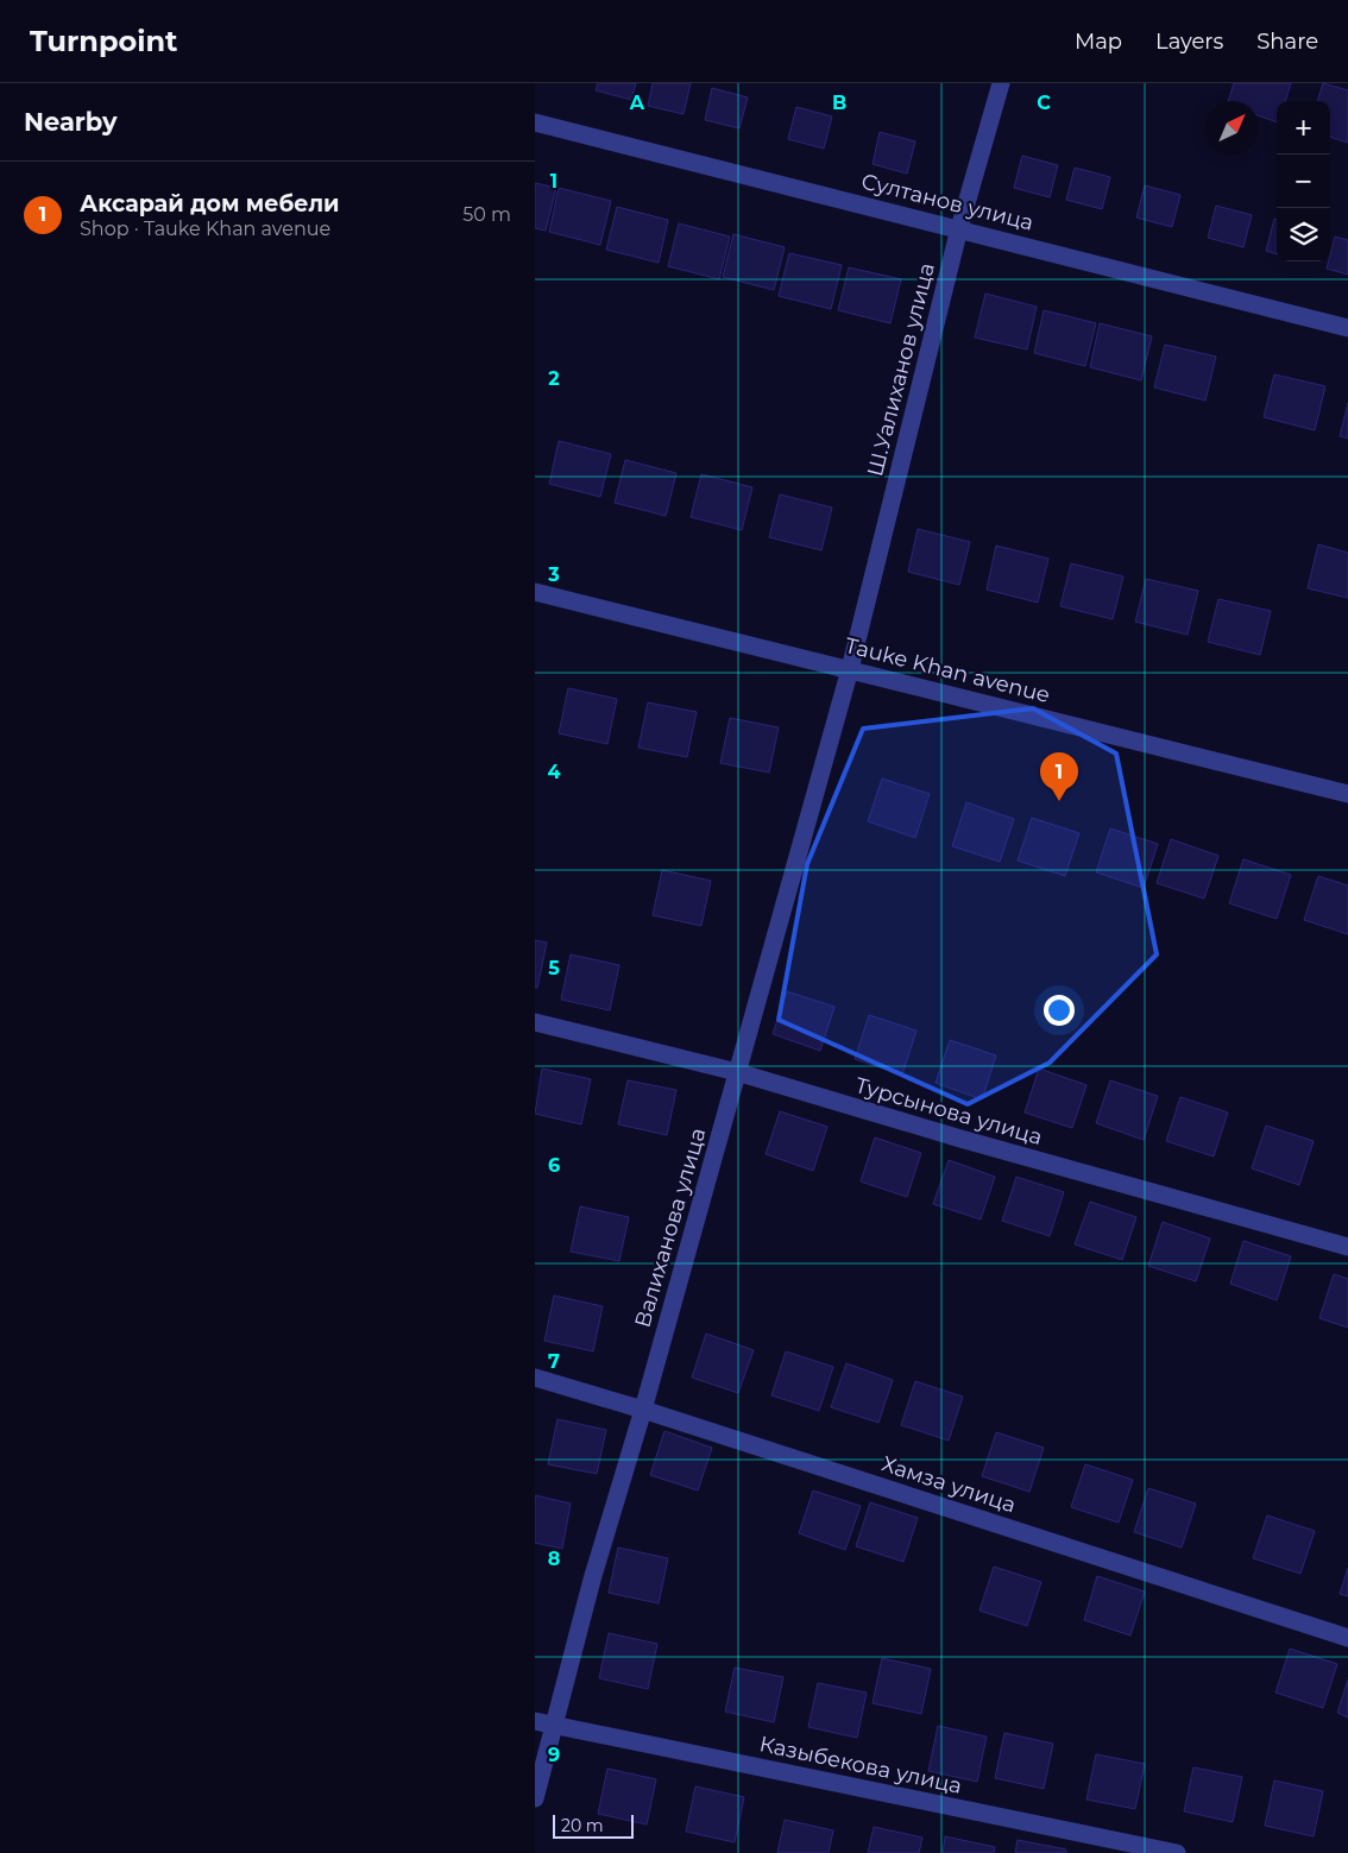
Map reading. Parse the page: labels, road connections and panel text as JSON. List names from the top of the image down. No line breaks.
{"streets":{"street":["Султанов улица","Ш.Уалиханов улица","Tauke Khan avenue","Турсынова улица","Валиханова улица","Хамза улица","Казыбекова улица"]},"crossings":[["Султанов улица","Ш.Уалиханов улица"],["Ш.Уалиханов улица","Tauke Khan avenue"],["Ш.Уалиханов улица","Валиханова улица"],["Tauke Khan avenue","Валиханова улица"],["Турсынова улица","Валиханова улица"],["Валиханова улица","Хамза улица"],["Валиханова улица","Казыбекова улица"]],"scale_bar":"20 m","north":"top right","page":{"header":"Turnpoint","nav":["Map","Layers","Share"],"heading":"Nearby","map_buttons":["+","−"],"list":[{"mark":"1","name":"Аксарай дом мебели","note":"Shop · Tauke Khan avenue","value":"50 m"}],"pins":"1","scale":"20 m"},"grid":{"columns":["A","B","C"],"rows":["1","2","3","4","5","6","7","8","9"]}}
